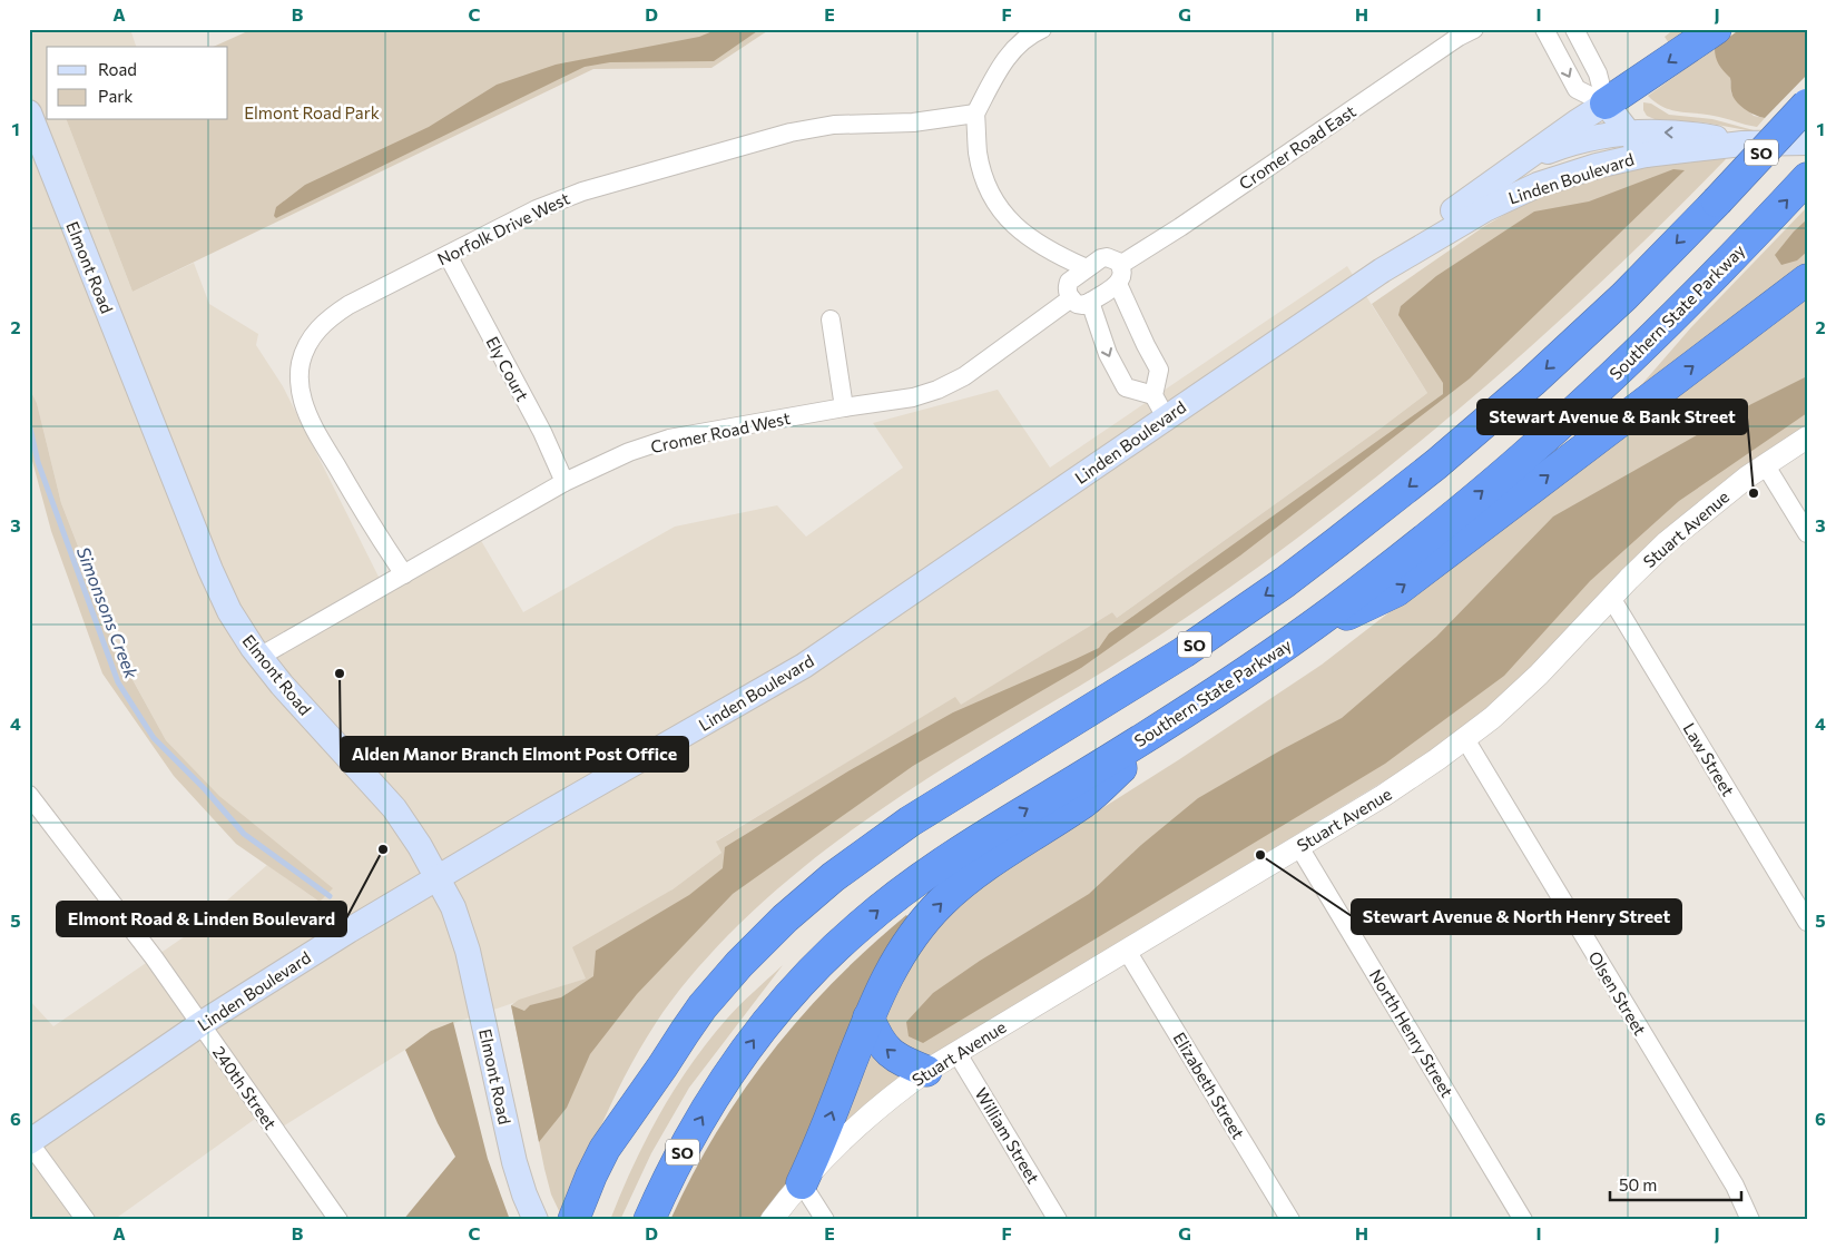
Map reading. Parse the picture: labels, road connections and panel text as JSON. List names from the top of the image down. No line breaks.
{"streets":{"highway":["SO","Southern State Parkway"],"main road":["Linden Boulevard","Elmont Road"],"street":["Cromer Road East","Norfolk Drive West","Ely Court","Cromer Road West","Stuart Avenue","Law Street","Olsen Street","North Henry Street","Elizabeth Street","240th Street","William Street"]},"crossings":[["Linden Boulevard","Elmont Road"],["Linden Boulevard","240th Street"],["Norfolk Drive West","Ely Court"],["Norfolk Drive West","Cromer Road West"],["Elmont Road","Cromer Road West"],["Ely Court","Cromer Road West"],["Stuart Avenue","Law Street"],["Stuart Avenue","Olsen Street"],["Stuart Avenue","North Henry Street"],["Stuart Avenue","Elizabeth Street"],["Stuart Avenue","William Street"]],"water":["Simonsons Creek"],"parks":["Elmont Road Park"],"places":["Stewart Avenue & Bank Street","Alden Manor Branch Elmont Post Office","Elmont Road & Linden Boulevard","Stewart Avenue & North Henry Street"],"legend":["Road","Park"],"scale_bar":"50 m","grid":{"columns":["A","B","C","D","E","F","G","H","I","J"],"rows":["1","2","3","4","5","6"]}}
